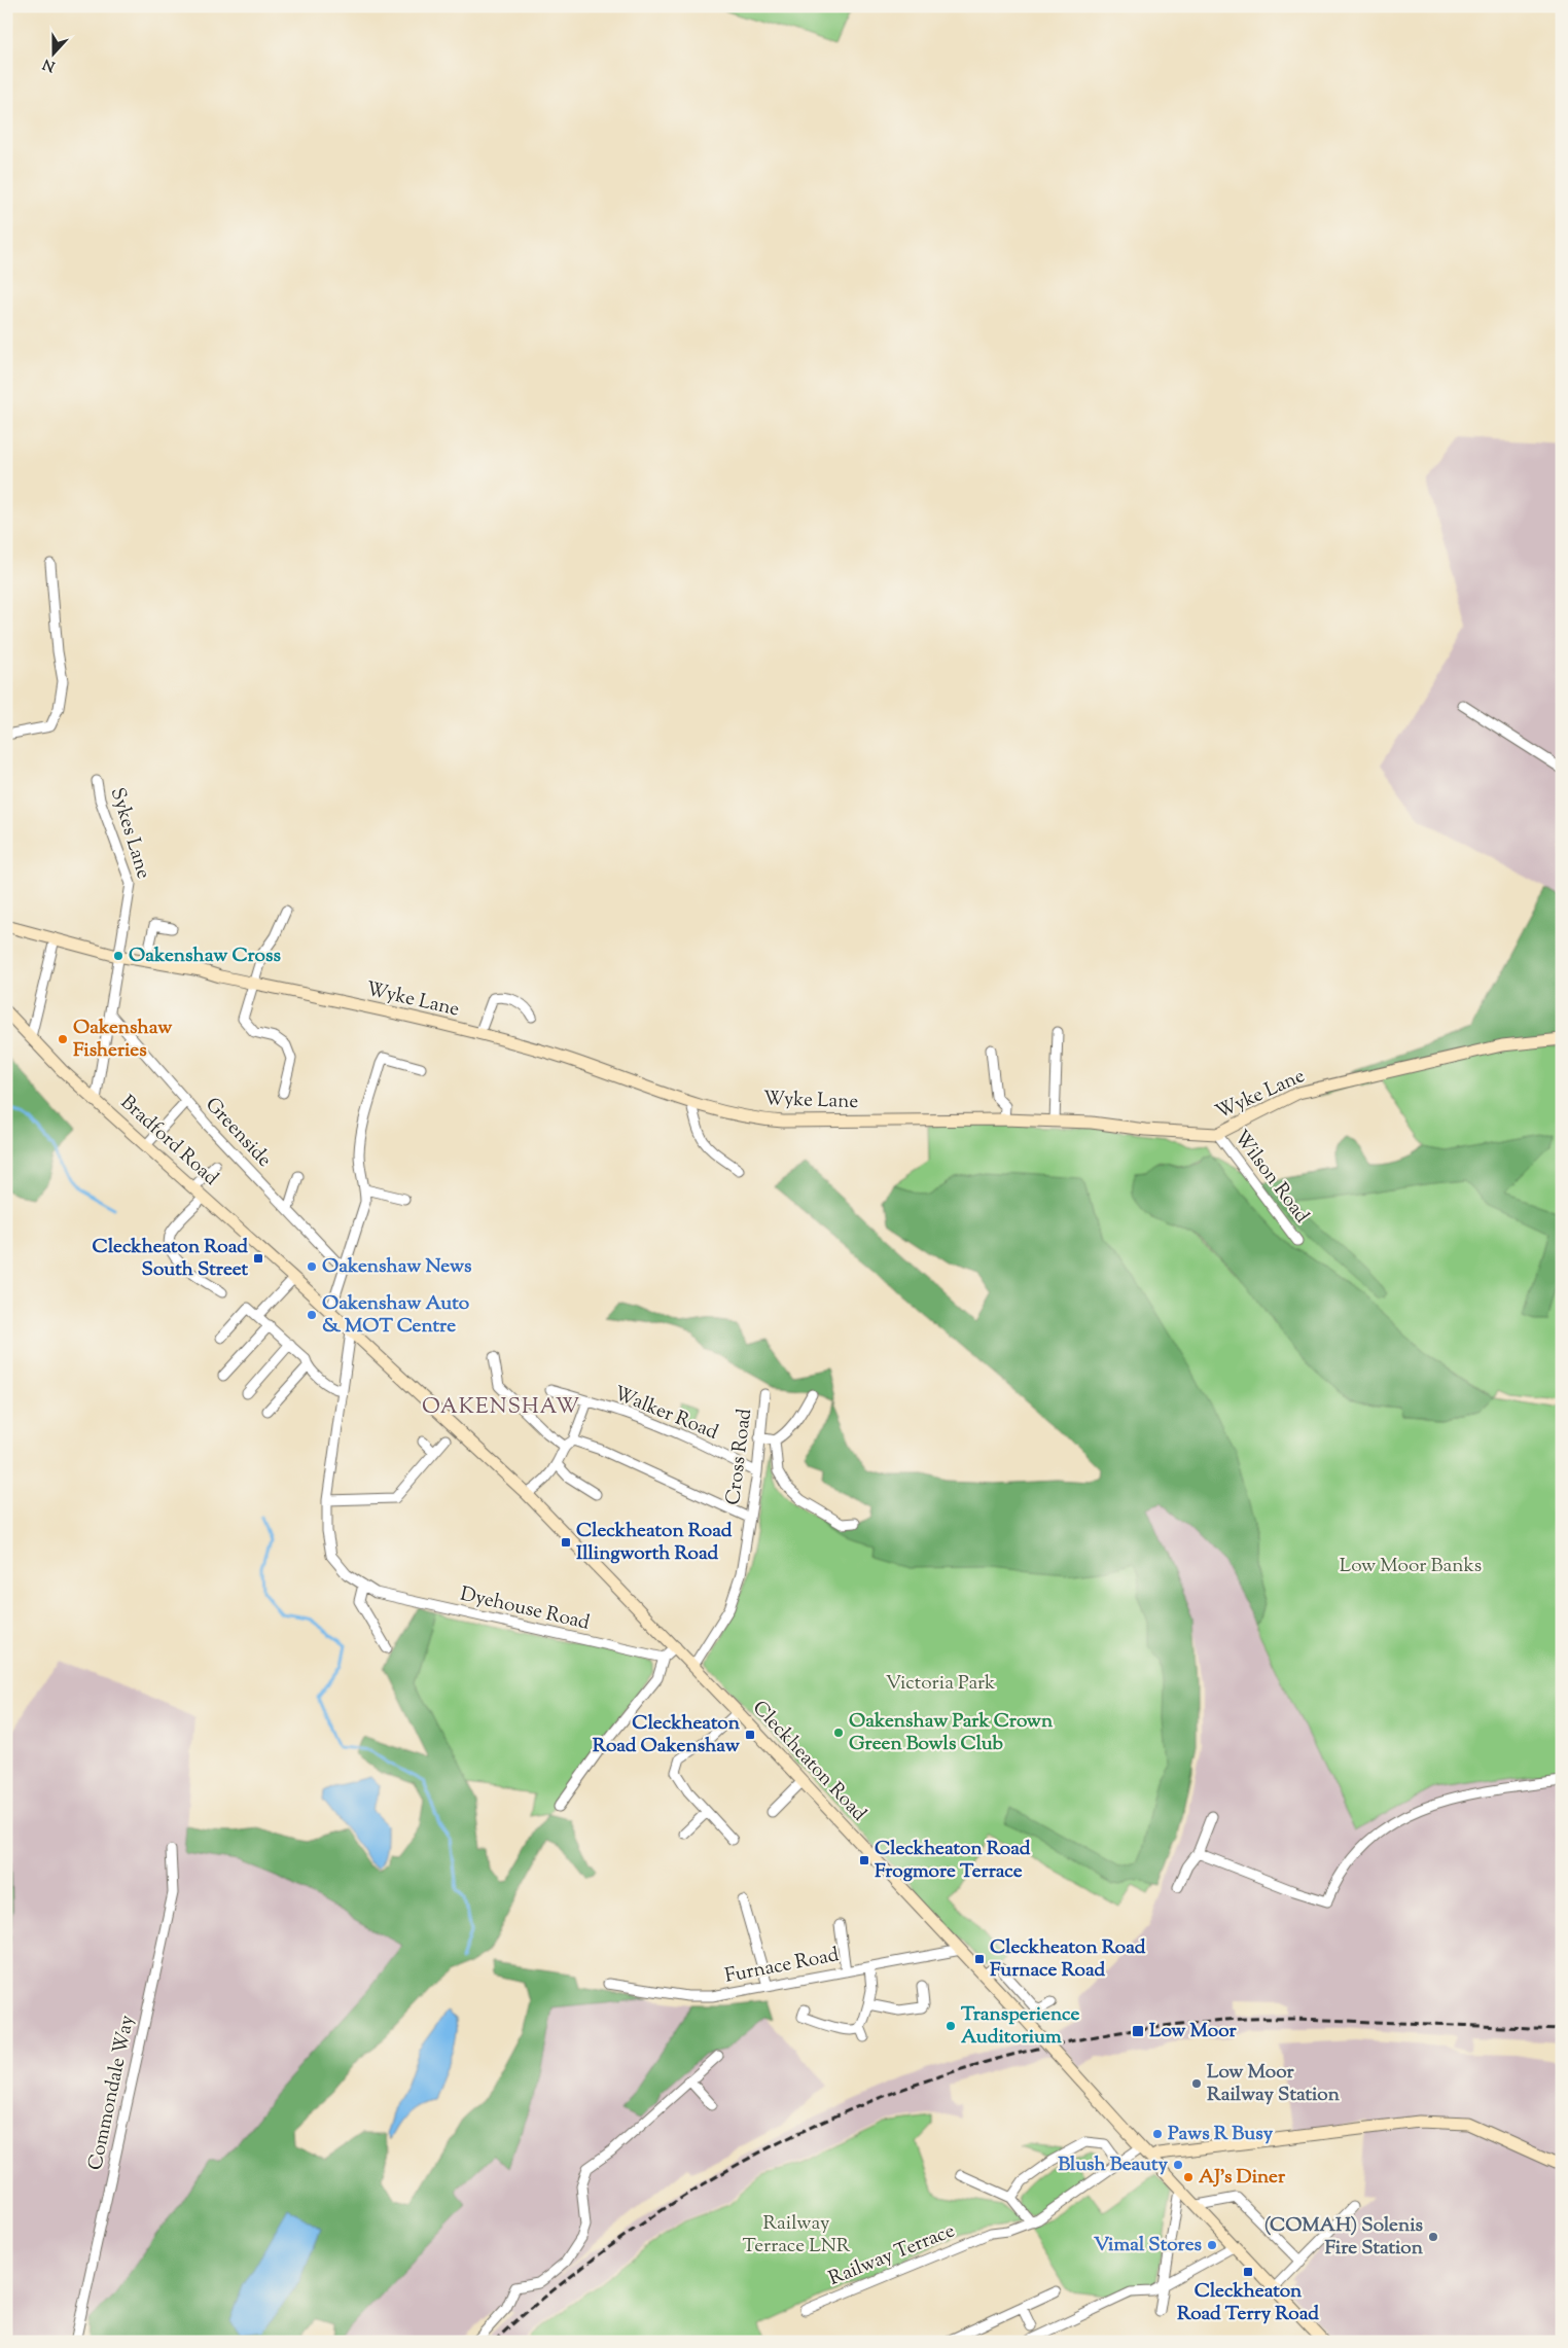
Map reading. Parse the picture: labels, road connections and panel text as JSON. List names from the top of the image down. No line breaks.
{"streets":{"street":["Sykes Lane","Wyke Lane","Greenside","Bradford Road","Wilson Road","Walker Road","Cross Road","Dyehouse Road","Cleckheaton Road","Furnace Road","Commondale Way","Railway Terrace"]},"crossings":[["Sykes Lane","Wyke Lane"],["Sykes Lane","Greenside"],["Sykes Lane","Bradford Road"],["Wyke Lane","Wilson Road"],["Bradford Road","Cleckheaton Road"],["Walker Road","Cross Road"],["Cross Road","Cleckheaton Road"],["Dyehouse Road","Cleckheaton Road"],["Cleckheaton Road","Furnace Road"],["Cleckheaton Road","Railway Terrace"]],"districts":["OAKENSHAW"],"parks":["Low Moor Banks","Victoria Park","Railway Terrace LNR"],"places":{"other":["Oakenshaw Cross","Oakenshaw Fisheries","Oakenshaw News","Oakenshaw Auto & MOT Centre","Oakenshaw Park Crown Green Bowls Club","Transperience Auditorium","Low Moor Railway Station","Paws R Busy","Blush Beauty","AJ's Diner","(COMAH) Solenis Fire Station","Vimal Stores"],"transit":["Cleckheaton Road South Street","Cleckheaton Road Illingworth Road","Cleckheaton Road Oakenshaw","Cleckheaton Road Frogmore Terrace","Cleckheaton Road Furnace Road","Low Moor","Cleckheaton Road Terry Road"]},"north":"bottom"}
